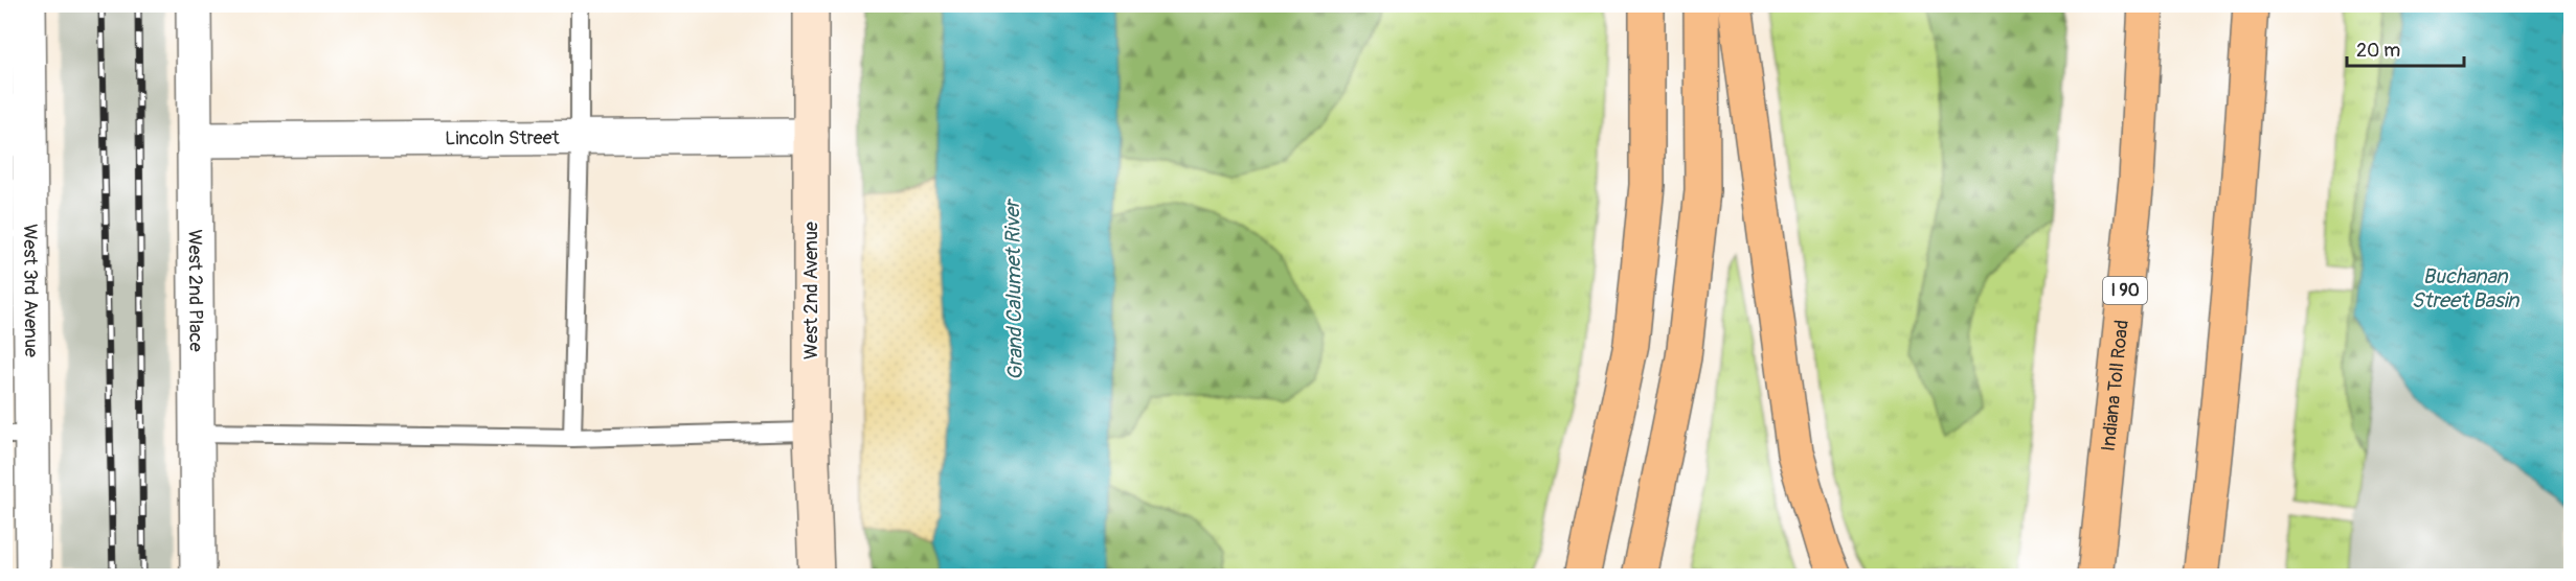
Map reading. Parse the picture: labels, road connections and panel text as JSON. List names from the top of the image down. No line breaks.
{"streets":{"highway":["I 90","Indiana Toll Road"],"street":["Lincoln Street","West 3rd Avenue","West 2nd Place","West 2nd Avenue"]},"crossings":[["Lincoln Street","West 2nd Place"],["Lincoln Street","West 2nd Avenue"]],"water":["Buchanan Street Basin","Grand Calumet River"],"scale_bar":"20 m"}
